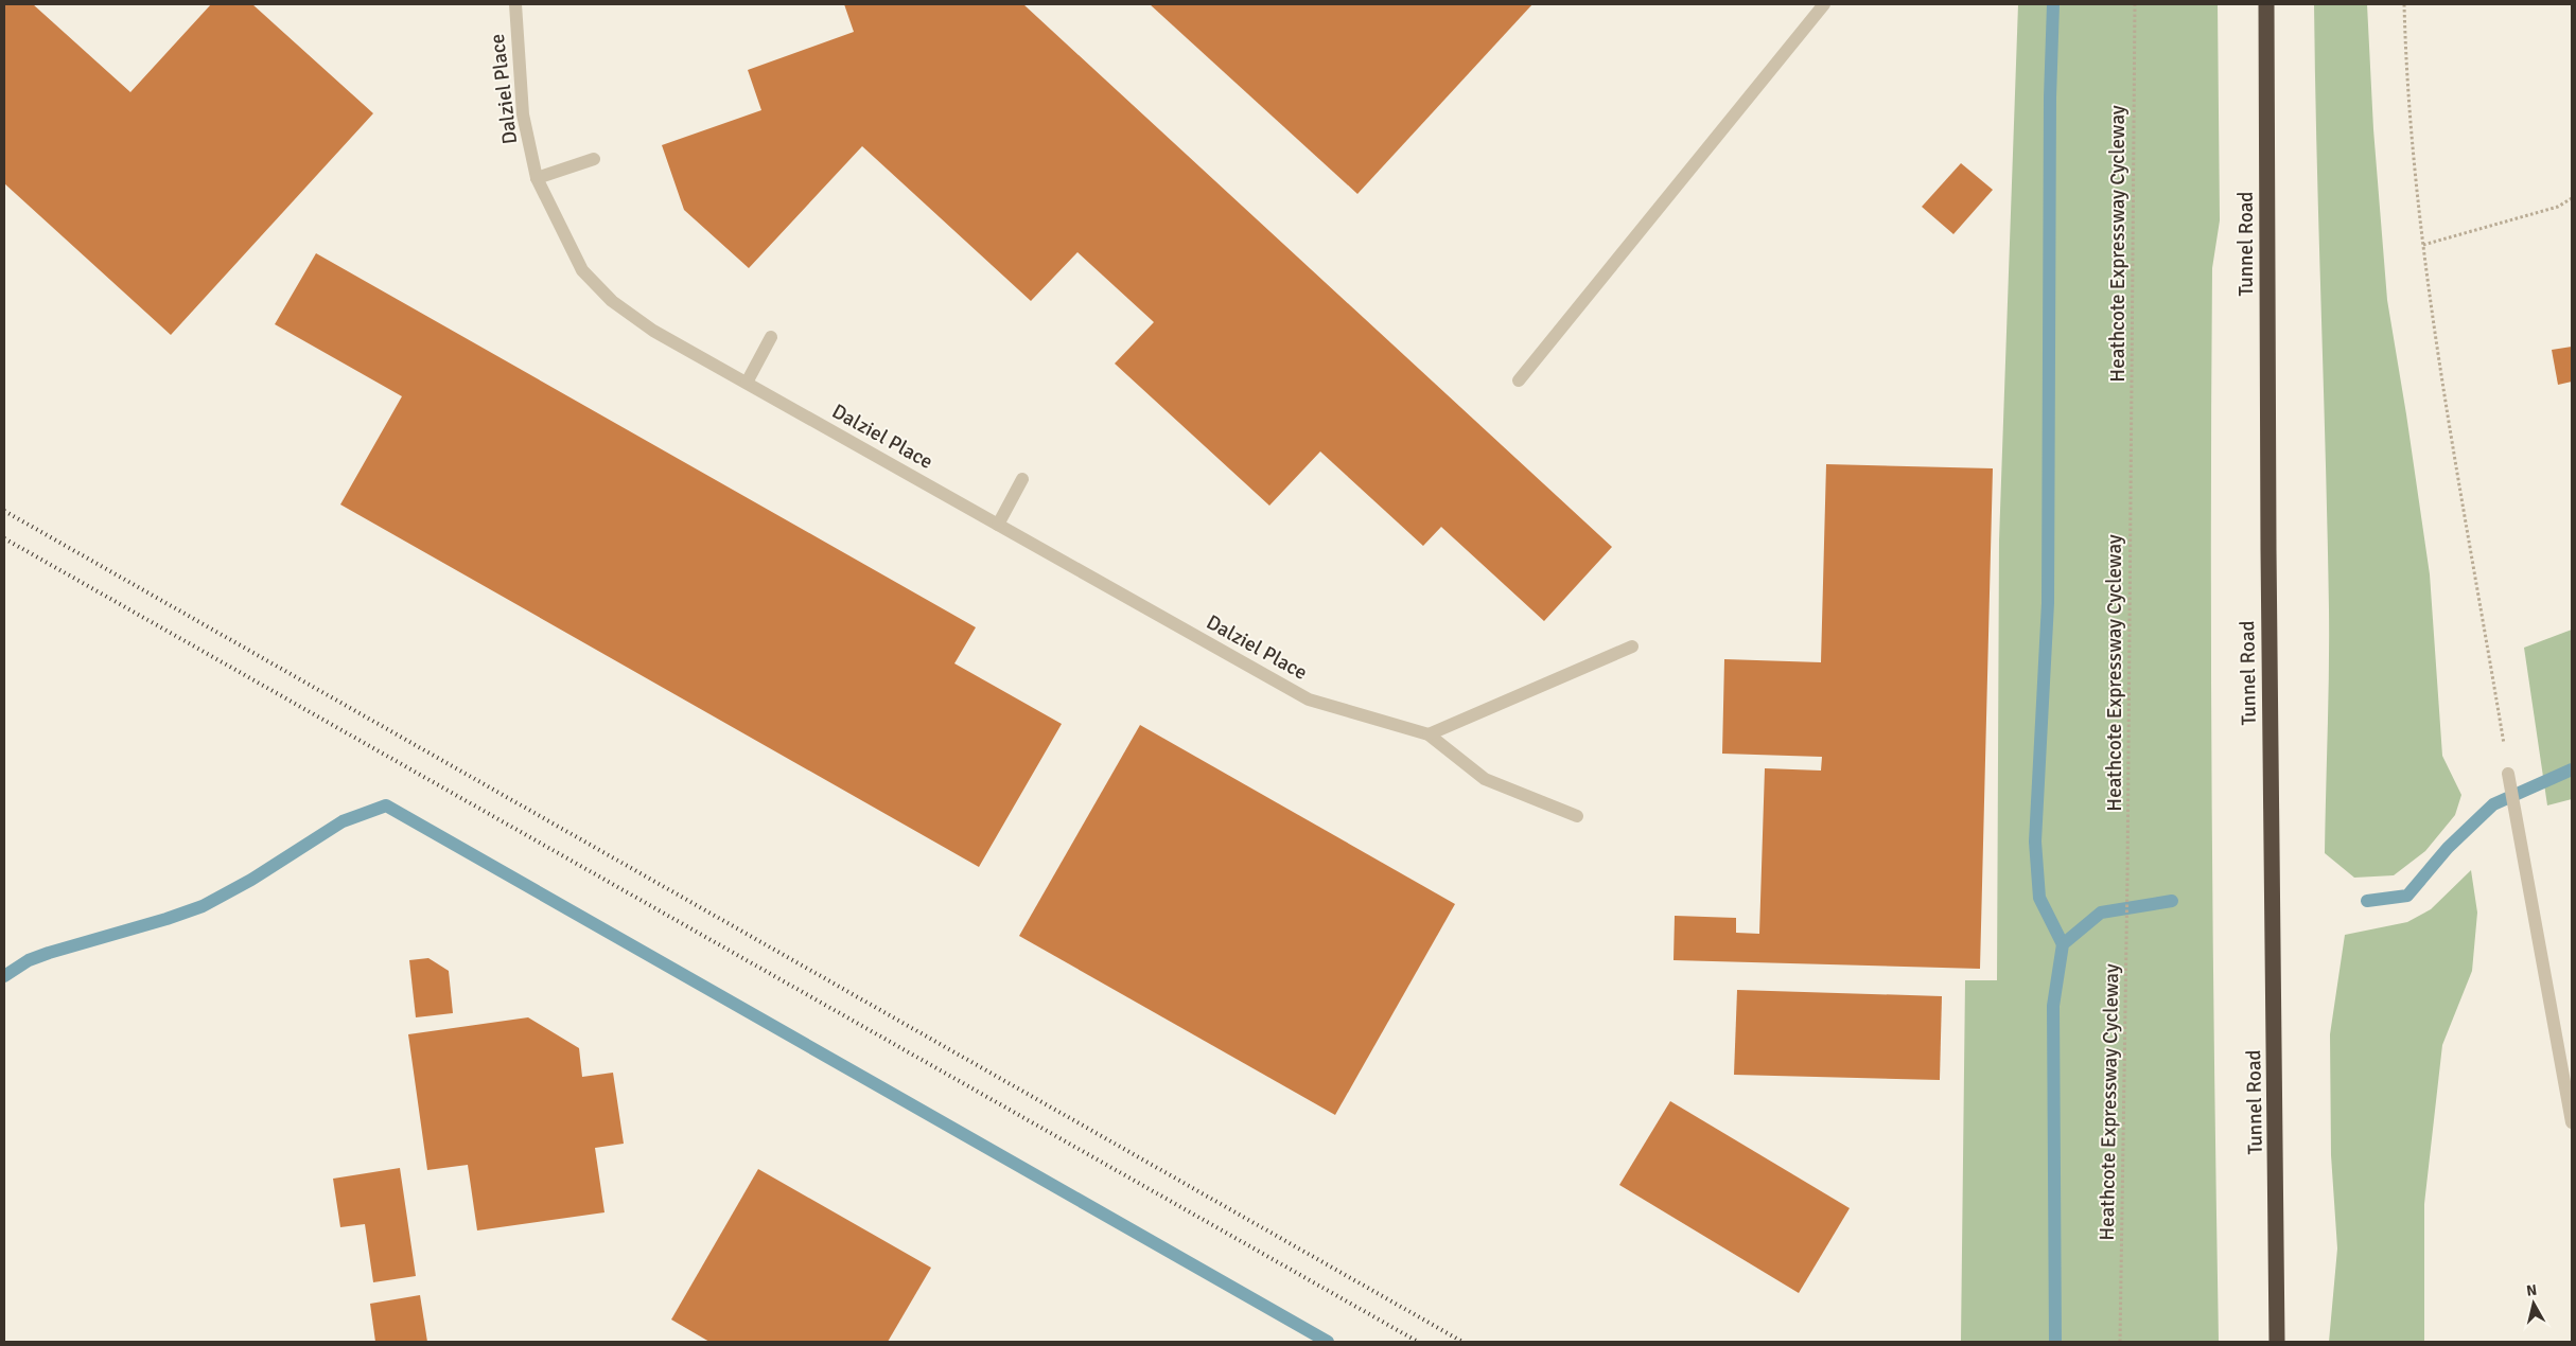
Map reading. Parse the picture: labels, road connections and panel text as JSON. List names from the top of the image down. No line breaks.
{"streets":{"highway":["Tunnel Road"],"street":["Dalziel Place"],"path":["Heathcote Expressway Cycleway"]},"north":"top"}
